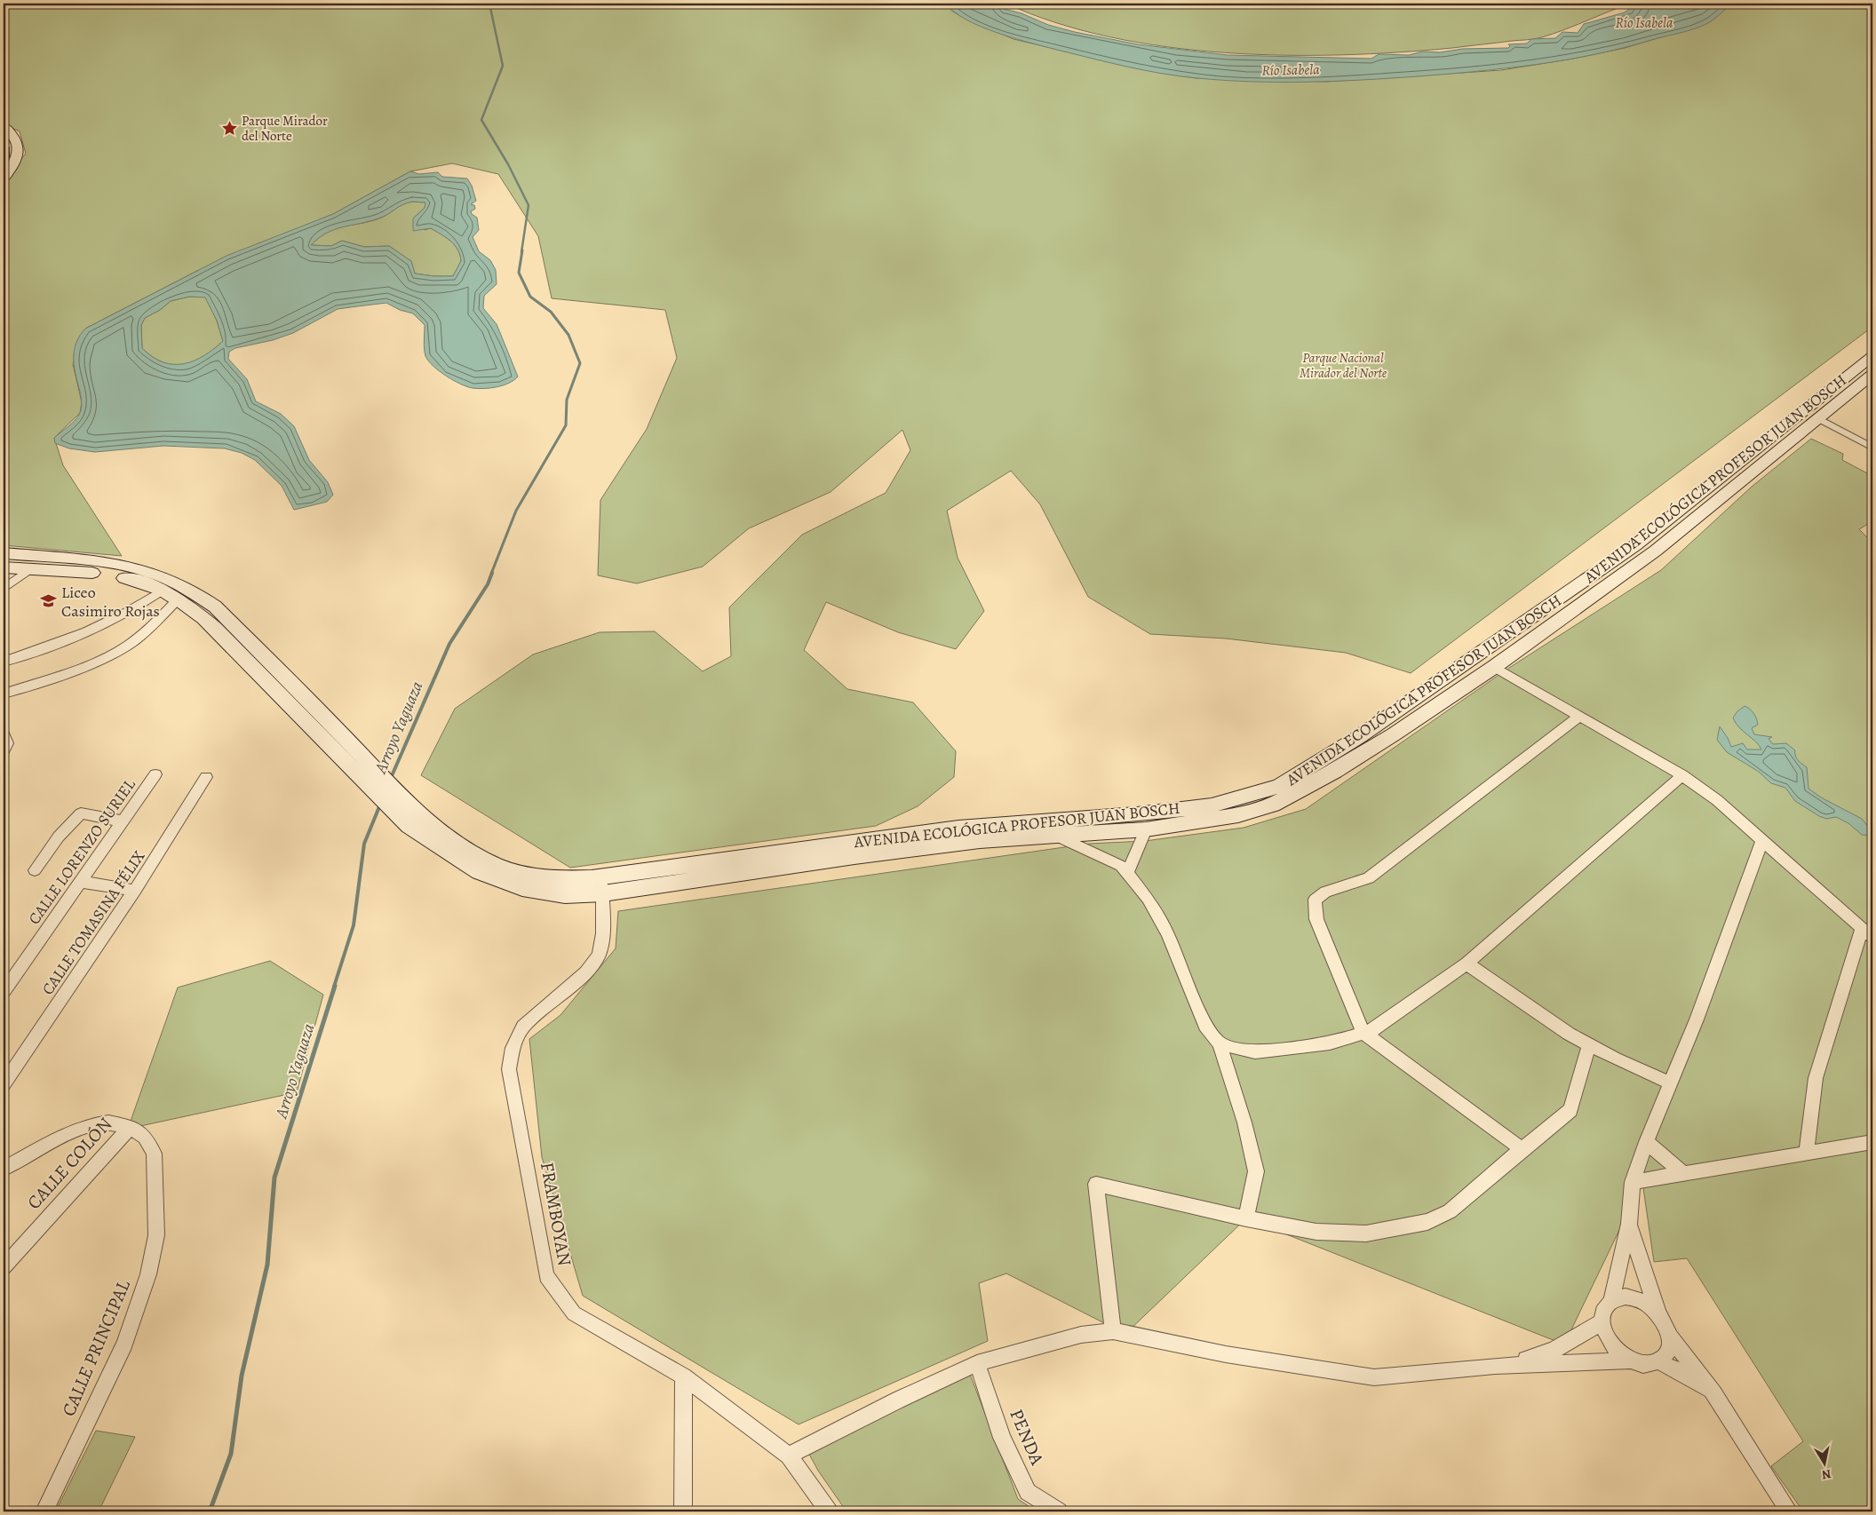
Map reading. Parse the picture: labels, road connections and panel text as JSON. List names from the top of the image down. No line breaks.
{"streets":{"street":["AVENIDA ECOLÓGICA PROFESOR JUAN BOSCH","CALLE LORENZO SURIEL","CALLE TOMASINA FÉLIX","CALLE COLÓN","FRAMBOYAN","CALLE PRINCIPAL","PENDA"]},"crossings":[["AVENIDA ECOLÓGICA PROFESOR JUAN BOSCH","FRAMBOYAN"],["CALLE COLÓN","CALLE PRINCIPAL"]],"water":["Río Isabela","Arroyo Yaguaza"],"parks":["Parque Nacional Mirador del Norte"],"places":{"place":["Parque Mirador del Norte"],"school or university":["Liceo Casimiro Rojas"]},"north":"bottom"}
